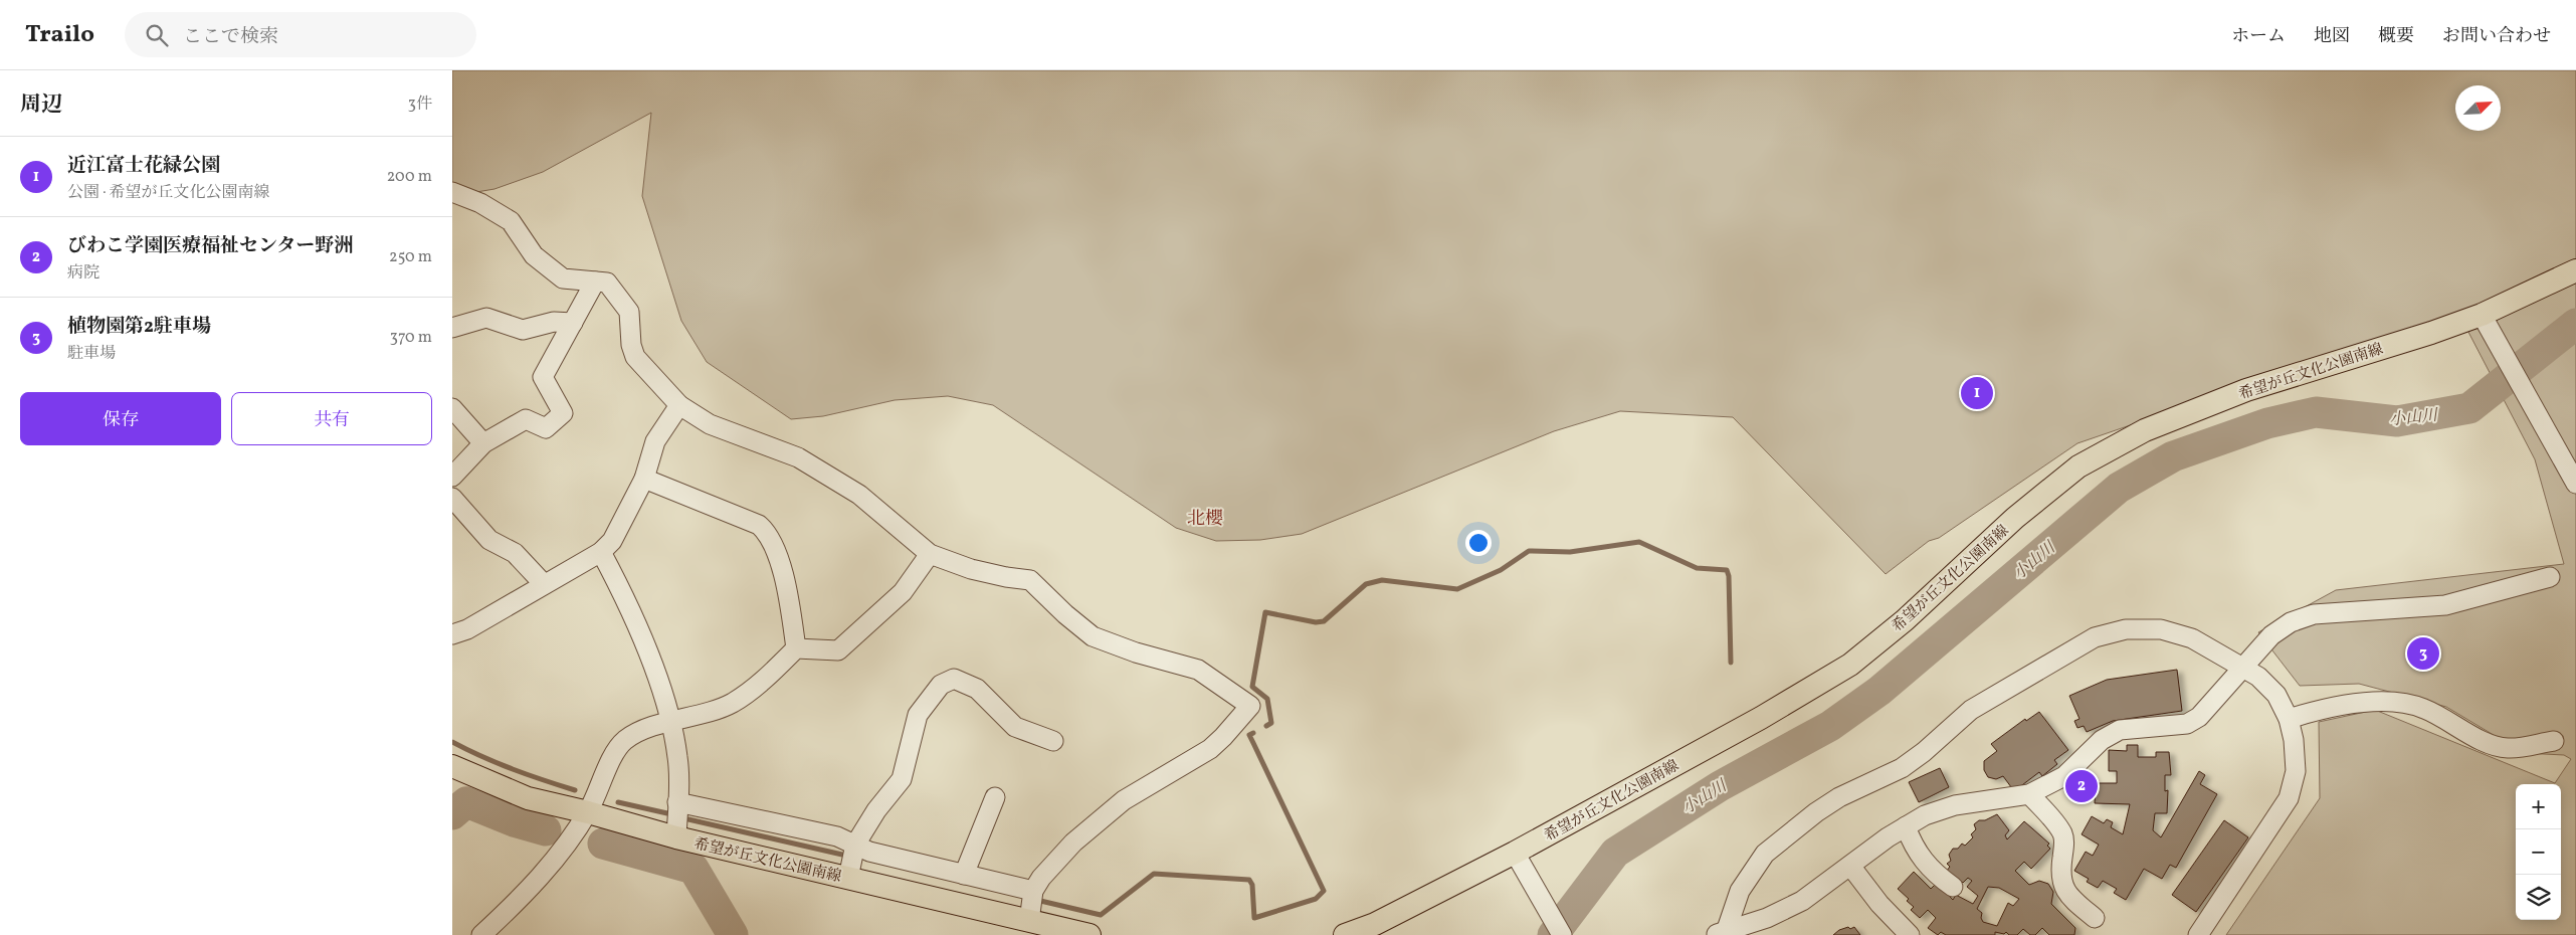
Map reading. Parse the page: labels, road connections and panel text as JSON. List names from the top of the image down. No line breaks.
{"streets":{"main road":["希望が丘文化公園南線"]},"districts":["北櫻"],"water":["小山川"],"north":"top right","page":{"header":"Trailo","search":"ここで検索","nav":["ホーム","地図","概要","お問い合わせ"],"heading":["周辺","3件"],"list":[{"mark":"1","name":"近江富士花緑公園","note":"公園 · 希望が丘文化公園南線","value":"200 m"},{"mark":"2","name":"びわこ学園医療福祉センター野洲","note":"病院","value":"250 m"},{"mark":"3","name":"植物園第2駐車場","note":"駐車場","value":"370 m"}],"pins":["1","3","2"],"buttons":["保存","共有"],"map_buttons":["+","−"]}}
